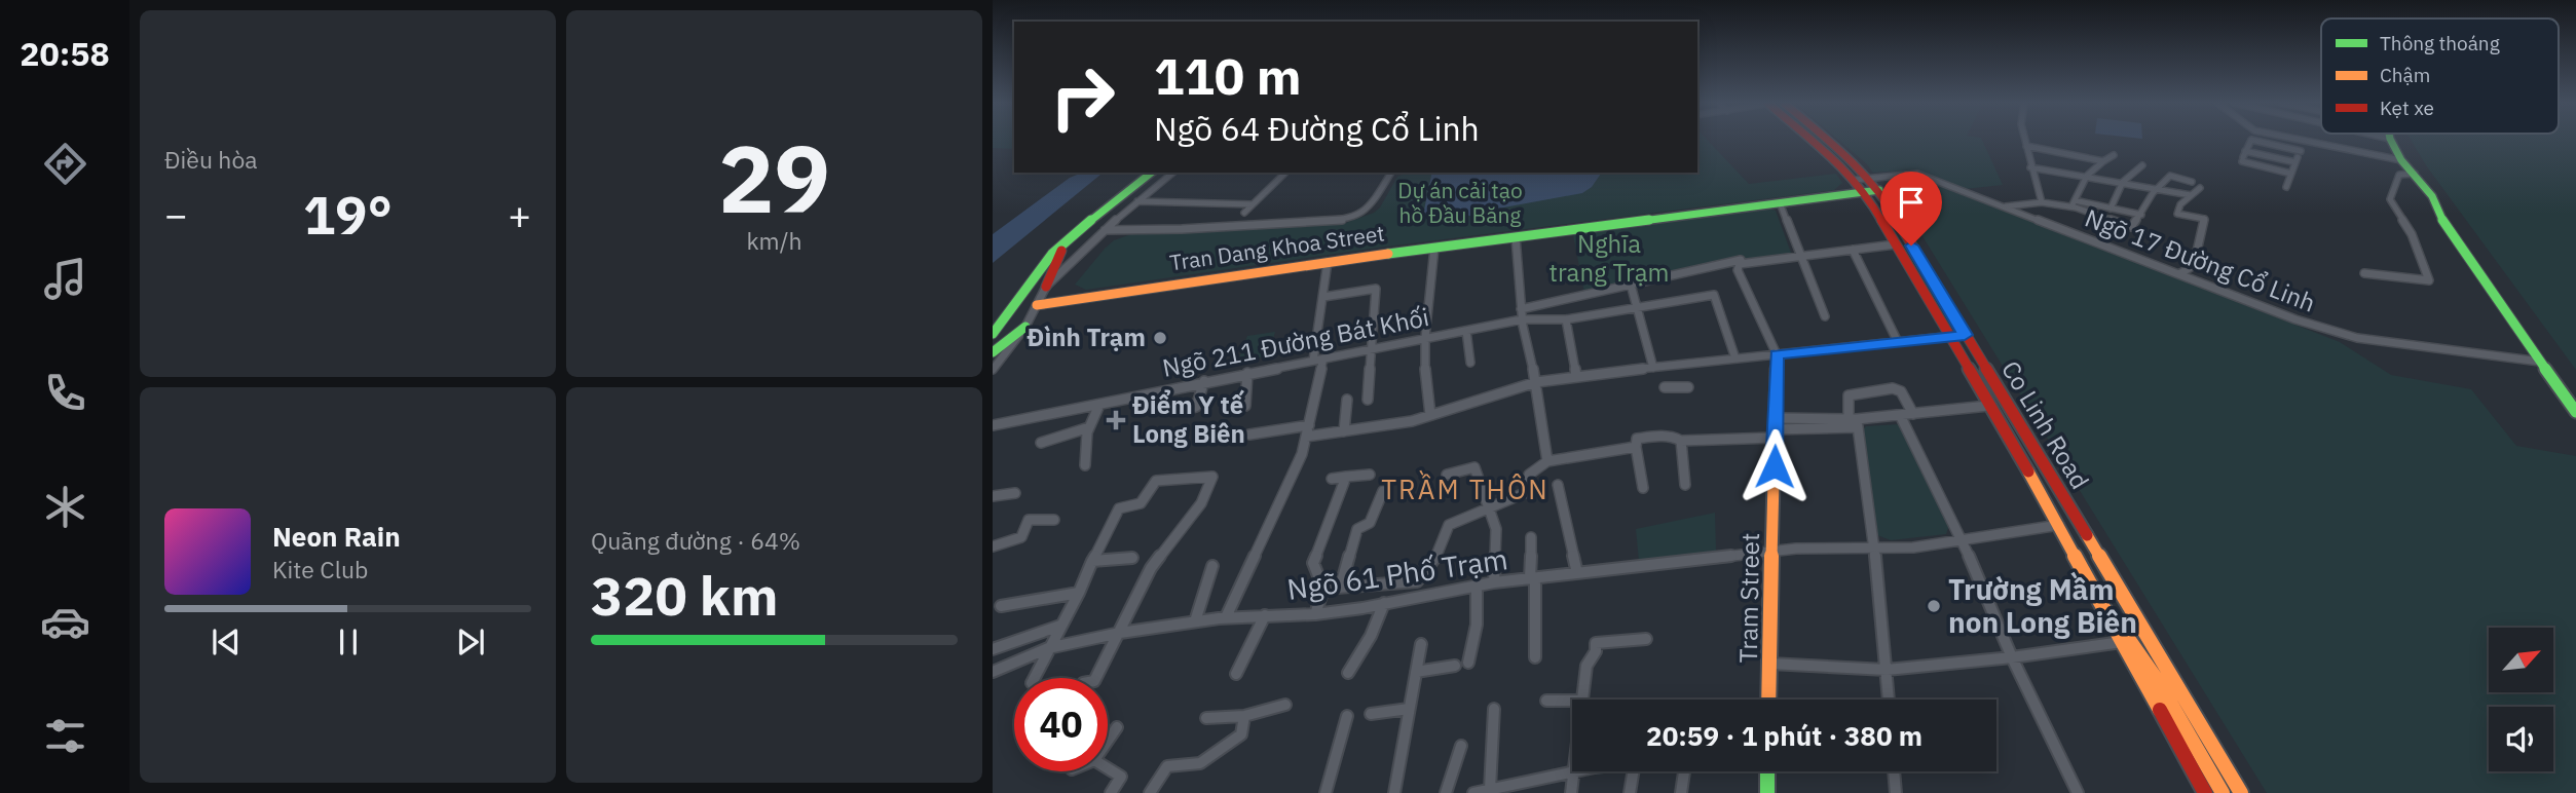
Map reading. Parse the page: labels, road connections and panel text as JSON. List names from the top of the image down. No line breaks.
{"streets":{"main road":["Tran Dang Khoa Street","Co Linh Road","Tram Street"],"street":["Ngõ 17 Đường Cổ Linh","Ngõ 211 Đường Bát Khối","Ngõ 61 Phố Trạm"]},"crossings":[["Tran Dang Khoa Street","Co Linh Road"],["Ngõ 17 Đường Cổ Linh","Co Linh Road"],["Co Linh Road","Ngõ 61 Phố Trạm"],["Ngõ 61 Phố Trạm","Tram Street"]],"districts":["TRẦM THÔN"],"parks":["Dự án cải tạo hồ Đầu Băng","Nghĩa trang Trạm"],"places":{"other":["Đình Trạm","Trường Mầm non Long Biên"],"health":["Điểm Y tế Long Biên"]},"legend":["Thông thoáng","Chậm","Kẹt xe"],"north":"top right","page":{"tabs":"20:58","tile":["Điều hòa",["29","km/h"],["Quãng đường · 64%","320 km"]],"turn":["110 m","Ngõ 64 Đường Cổ Linh"],"heat":["−","19°","+"],"song":["Neon Rain","Kite Club"],"limit":"40","trip":"20:59 · 1 phút · 380 m"}}
